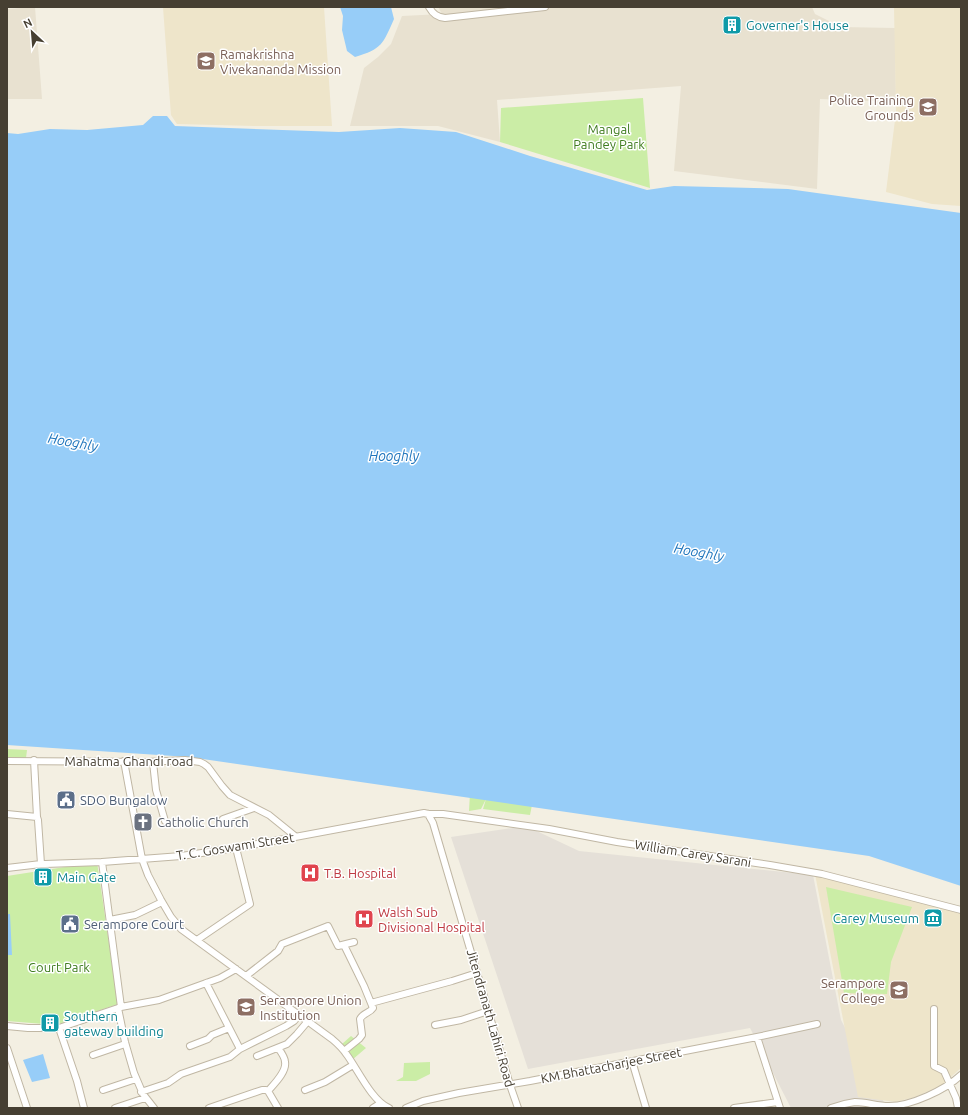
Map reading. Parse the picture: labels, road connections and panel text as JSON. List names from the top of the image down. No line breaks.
{"streets":{"street":["Mahatma Ghandi road","T. C. Goswami Street","William Carey Sarani","Jitendranath Lahiri Road","KM Bhattacharjee Street"]},"crossings":[["Mahatma Ghandi road","T. C. Goswami Street"],["T. C. Goswami Street","William Carey Sarani"],["T. C. Goswami Street","Jitendranath Lahiri Road"],["William Carey Sarani","Jitendranath Lahiri Road"],["Jitendranath Lahiri Road","KM Bhattacharjee Street"]],"water":["Hooghly"],"parks":["Mangal Pandey Park","Court Park"],"places":{"building":["Governer's House","Main Gate","Southern gateway building"],"school or university":["Ramakrishna Vivekananda Mission","Police Training Grounds","Serampore College","Serampore Union Institution"],"public building":["SDO Bungalow","Serampore Court"],"church":["Catholic Church"],"hospital":["T.B. Hospital","Walsh Sub Divisional Hospital"],"museum":["Carey Museum"]},"north":"top left"}
